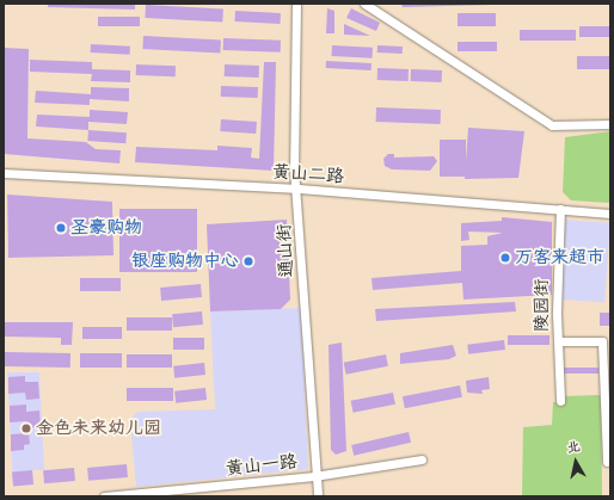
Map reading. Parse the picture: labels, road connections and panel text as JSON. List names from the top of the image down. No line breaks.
{"streets":{"street":["黄山二路","通山街","陵园街","黄山一路"]},"crossings":[["黄山二路","通山街"],["黄山二路","陵园街"],["通山街","黄山一路"]],"places":["圣豪购物","万客来超市","银座购物中心","金色未来幼儿园"],"north":"top"}
